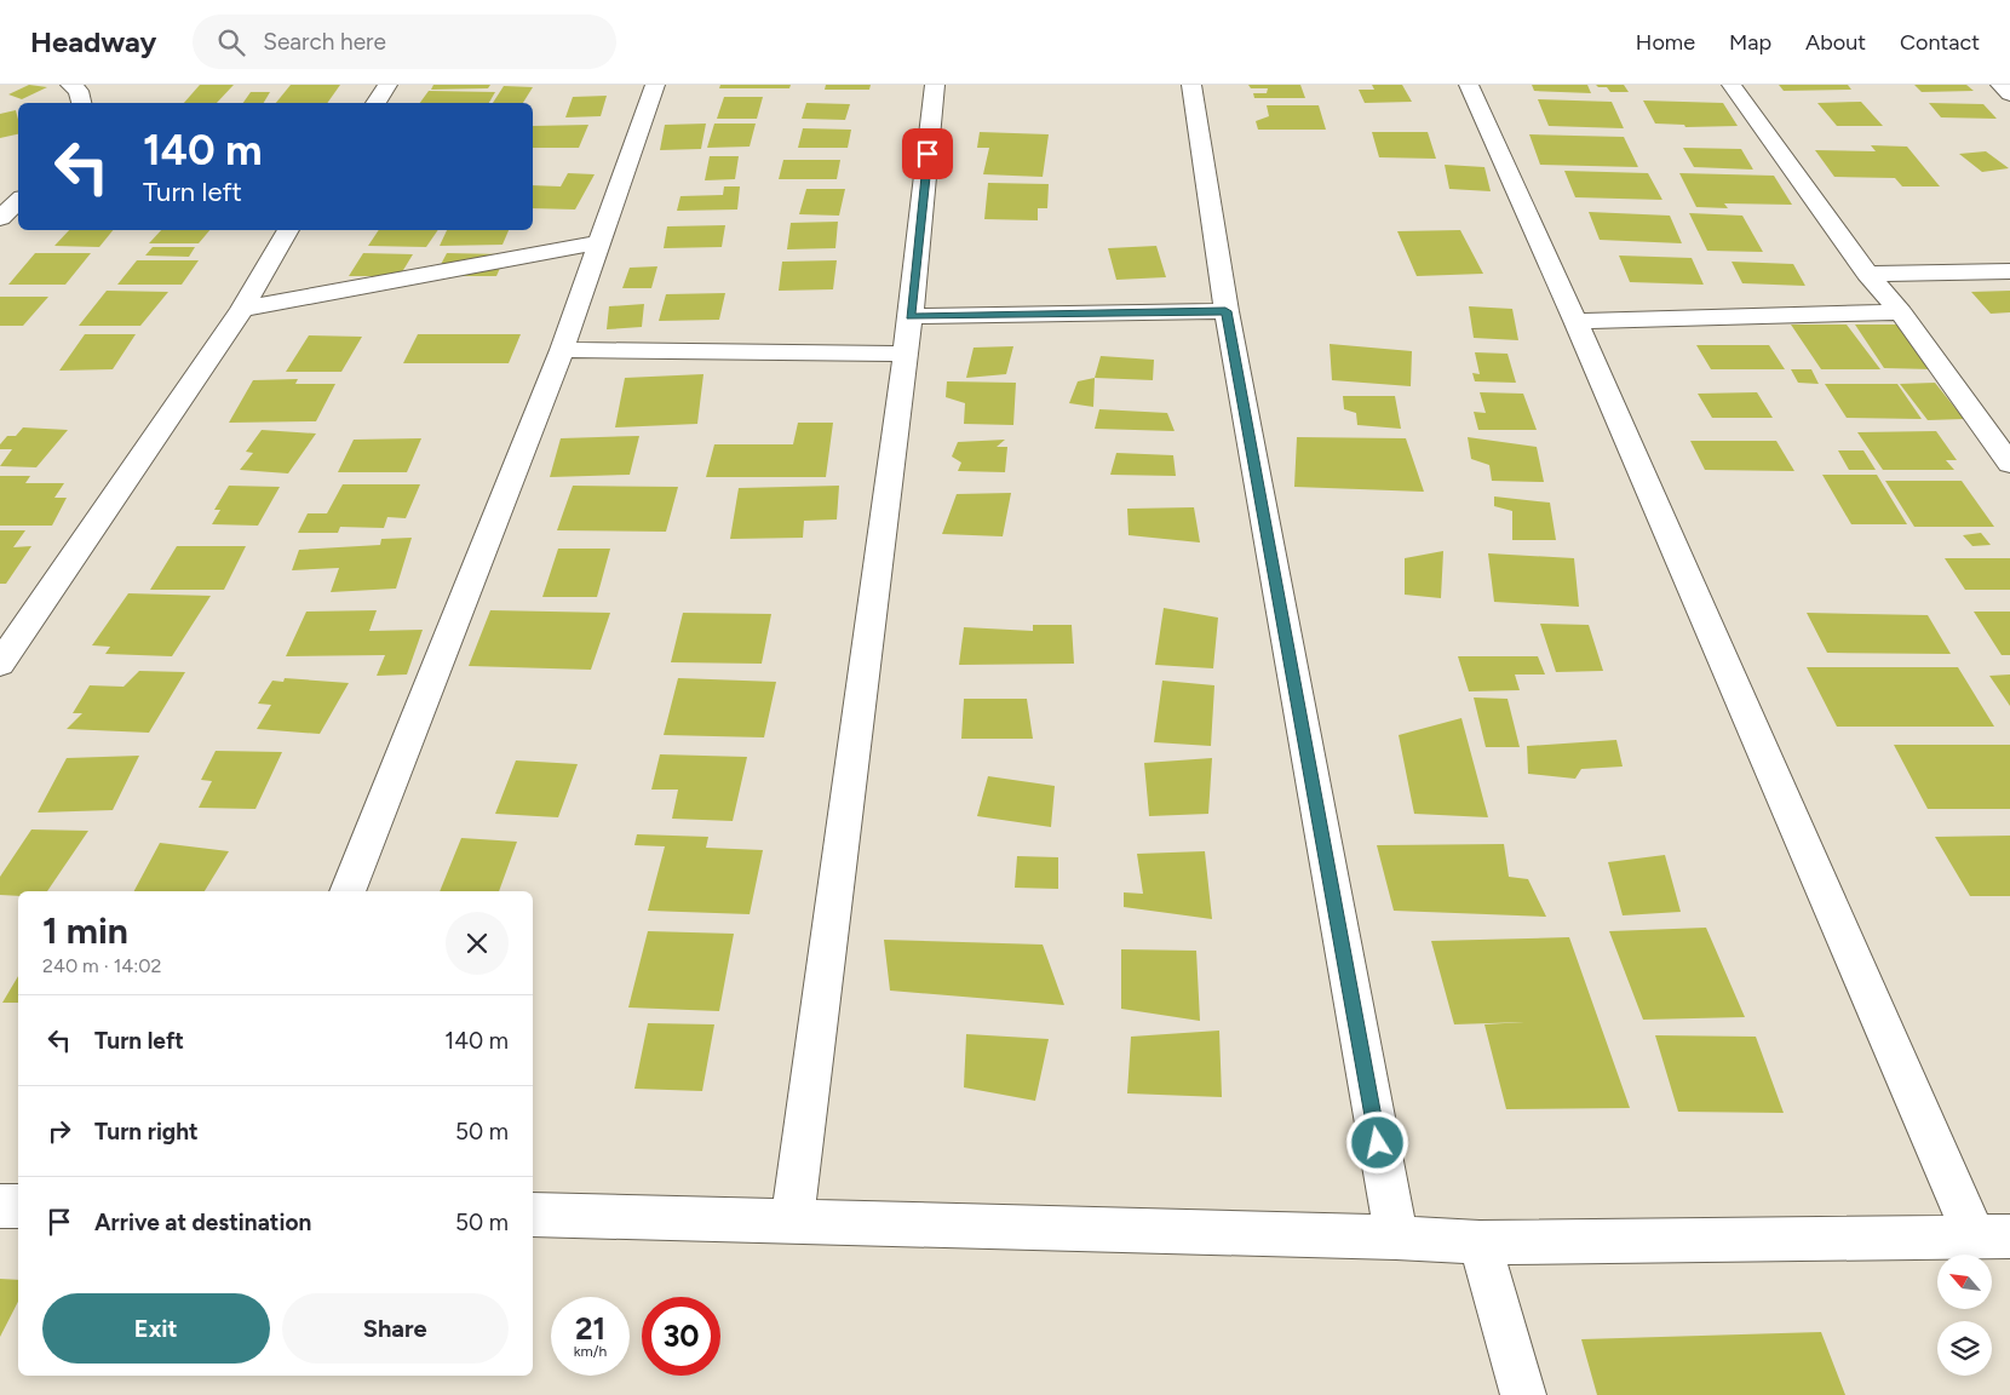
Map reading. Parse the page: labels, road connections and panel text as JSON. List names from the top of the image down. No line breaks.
{"north":"top left","page":{"header":"Headway","search":"Search here","nav":["Home","Map","About","Contact"],"turn":["140 m","Turn left"],"heading":["1 min","240 m · 14:02"],"list":[{"name":"Turn left","value":"140 m"},{"name":"Turn right","value":"50 m"},{"name":"Arrive at destination","value":"50 m"}],"buttons":["Exit","Share"],"speed":"21 km/h","limit":"30"}}
